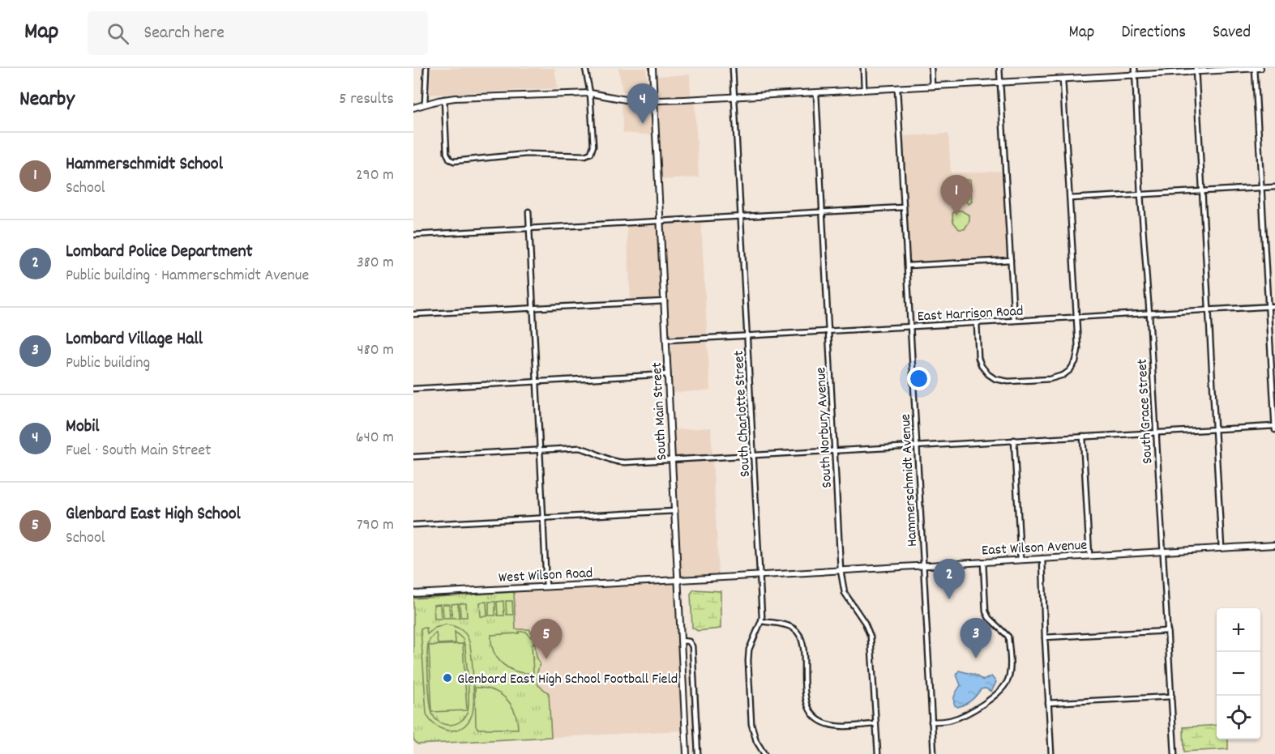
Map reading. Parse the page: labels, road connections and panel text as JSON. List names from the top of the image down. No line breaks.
{"streets":{"street":["East Harrison Road","South Main Street","South Grace Street","South Charlotte Street","South Norbury Avenue","Hammerschmidt Avenue","East Wilson Avenue","West Wilson Road"]},"crossings":[["East Harrison Road","South Main Street"],["East Harrison Road","South Grace Street"],["East Harrison Road","South Charlotte Street"],["East Harrison Road","South Norbury Avenue"],["East Harrison Road","Hammerschmidt Avenue"],["South Main Street","East Wilson Avenue"],["South Main Street","West Wilson Road"],["South Grace Street","East Wilson Avenue"],["South Charlotte Street","East Wilson Avenue"],["South Norbury Avenue","East Wilson Avenue"],["Hammerschmidt Avenue","East Wilson Avenue"],["East Wilson Avenue","West Wilson Road"]],"places":["Glenbard East High School Football Field"],"page":{"header":"Map","search":"Search here","nav":["Map","Directions","Saved"],"heading":["Nearby","5 results"],"pins":["4","1","2","3","5"],"list":[{"mark":"1","name":"Hammerschmidt School","note":"School","value":"290 m"},{"mark":"2","name":"Lombard Police Department","note":"Public building · Hammerschmidt Avenue","value":"380 m"},{"mark":"3","name":"Lombard Village Hall","note":"Public building","value":"480 m"},{"mark":"4","name":"Mobil","note":"Fuel · South Main Street","value":"640 m"},{"mark":"5","name":"Glenbard East High School","note":"School","value":"790 m"}],"map_buttons":["+","−"]}}
